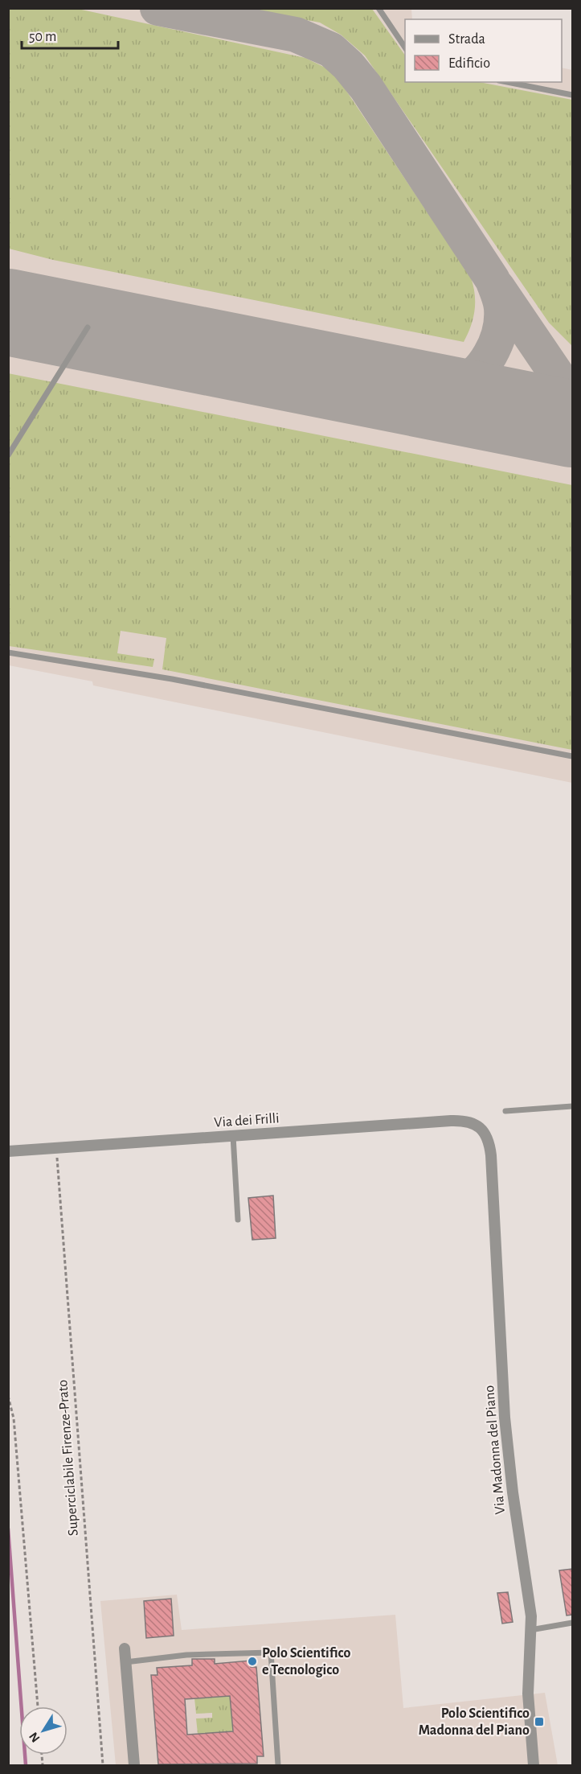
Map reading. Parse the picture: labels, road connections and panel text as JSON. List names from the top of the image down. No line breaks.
{"streets":{"street":["Via dei Frilli","Via Madonna del Piano"],"path":["Superciclabile Firenze-Prato"]},"crossings":[["Via dei Frilli","Via Madonna del Piano"],["Via dei Frilli","Superciclabile Firenze-Prato"]],"places":{"other":["Polo Scientifico e Tecnologico"],"transit":["Polo Scientifico Madonna del Piano"]},"legend":["Strada","Edificio"],"scale_bar":"50 m","north":"bottom left"}
